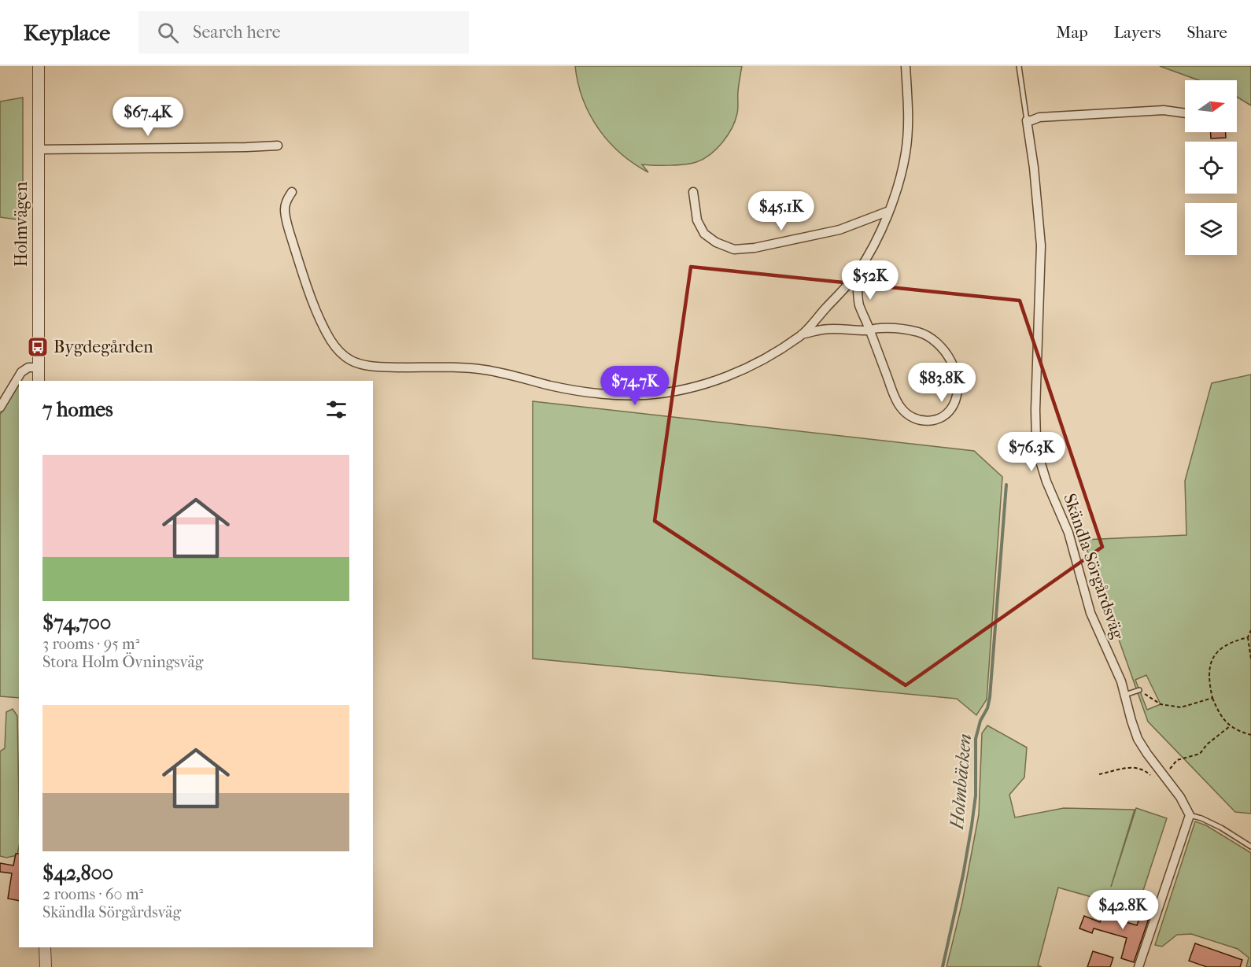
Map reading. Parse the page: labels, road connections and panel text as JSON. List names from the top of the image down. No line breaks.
{"streets":{"street":["Holmvägen","Skändla Sörgårdsväg"]},"water":["Holmbäcken"],"places":{"bus stop":["Bygdegården"]},"north":"right","page":{"header":"Keyplace","search":"Search here","nav":["Map","Layers","Share"],"price":["$67.4K","$45.1K","$52K","$83.8K","$74.7K","$76.3K","$42.8K"],"heading":"7 homes","list":[{"name":"$74,700","note":"3 rooms · 95 m² · Stora Holm Övningsväg"},{"name":"$42,800","note":"2 rooms · 60 m² · Skändla Sörgårdsväg"}]}}
